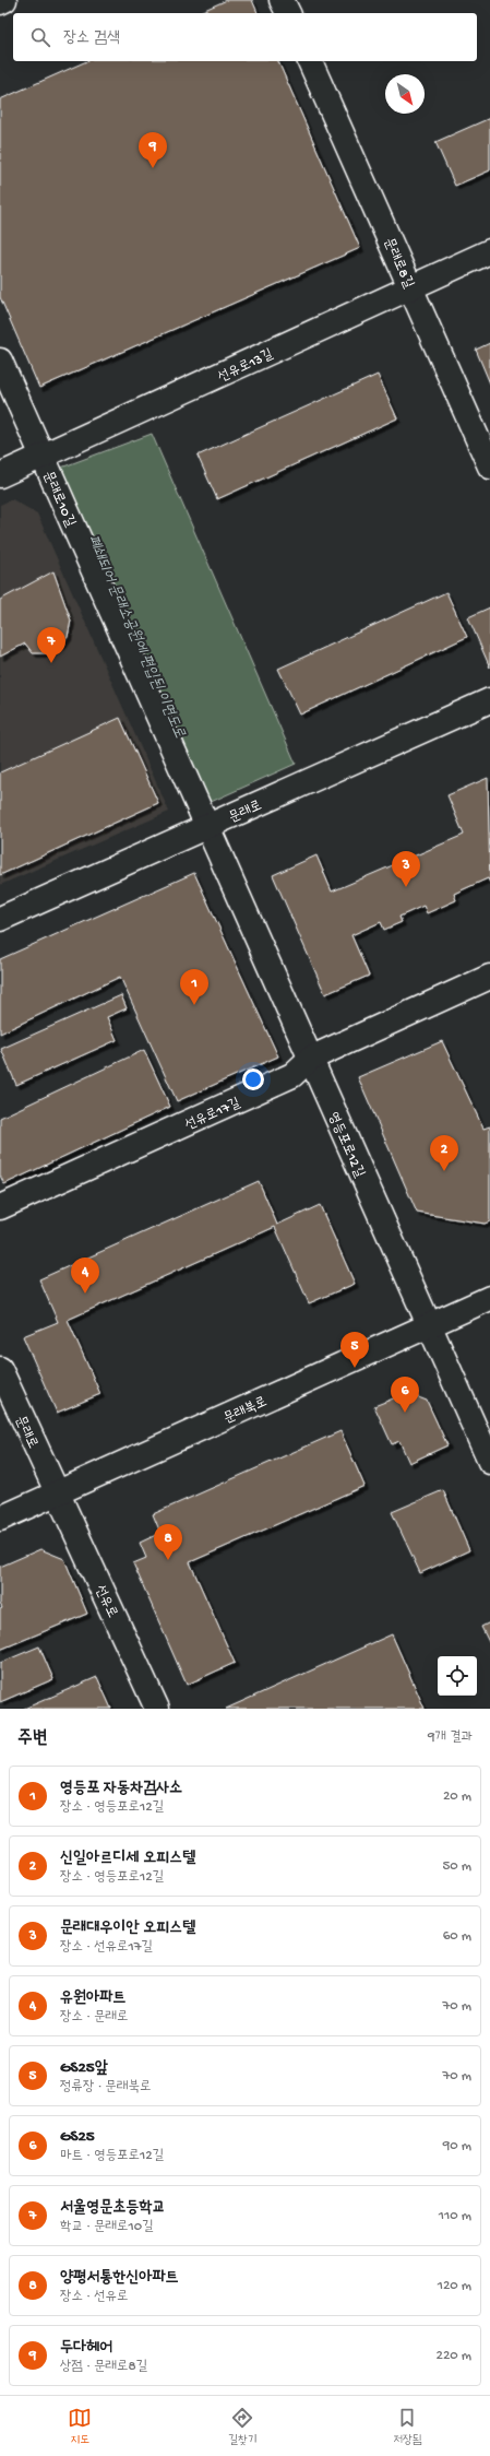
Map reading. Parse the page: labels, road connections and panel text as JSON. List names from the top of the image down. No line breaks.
{"streets":{"street":["문래로8길","선유로13길","문래로10길","문래로","선유로17길","영등포로12길","문래북로","선유로"]},"crossings":[["문래로8길","선유로13길"],["선유로13길","문래로10길"],["문래로10길","문래로"],["문래로10길","영등포로12길"],["문래로","영등포로12길"],["문래로","문래북로"],["문래로","선유로"],["선유로17길","영등포로12길"],["영등포로12길","문래북로"],["문래북로","선유로"]],"water":["폐쇄되어 문래소공원에 편입된 이면도로"],"north":"bottom right","page":{"search":"장소 검색","pins":["9","7","3","1","2","4","5","6","8"],"heading":["주변","9개 결과"],"list":[{"mark":"1","name":"영등포 자동차검사소","note":"장소 · 영등포로12길","value":"20 m"},{"mark":"2","name":"신일아르디세 오피스텔","note":"장소 · 영등포로12길","value":"50 m"},{"mark":"3","name":"문래대우이안 오피스텔","note":"장소 · 선유로17길","value":"60 m"},{"mark":"4","name":"유원아파트","note":"장소 · 문래로","value":"70 m"},{"mark":"5","name":"GS25앞","note":"정류장 · 문래북로","value":"70 m"},{"mark":"6","name":"GS25","note":"마트 · 영등포로12길","value":"90 m"},{"mark":"7","name":"서울영문초등학교","note":"학교 · 문래로10길","value":"110 m"},{"mark":"8","name":"양평서통한신아파트","note":"장소 · 선유로","value":"120 m"},{"mark":"9","name":"두다헤어","note":"상점 · 문래로8길","value":"220 m"}],"nav":["지도","길찾기","저장됨"]}}
